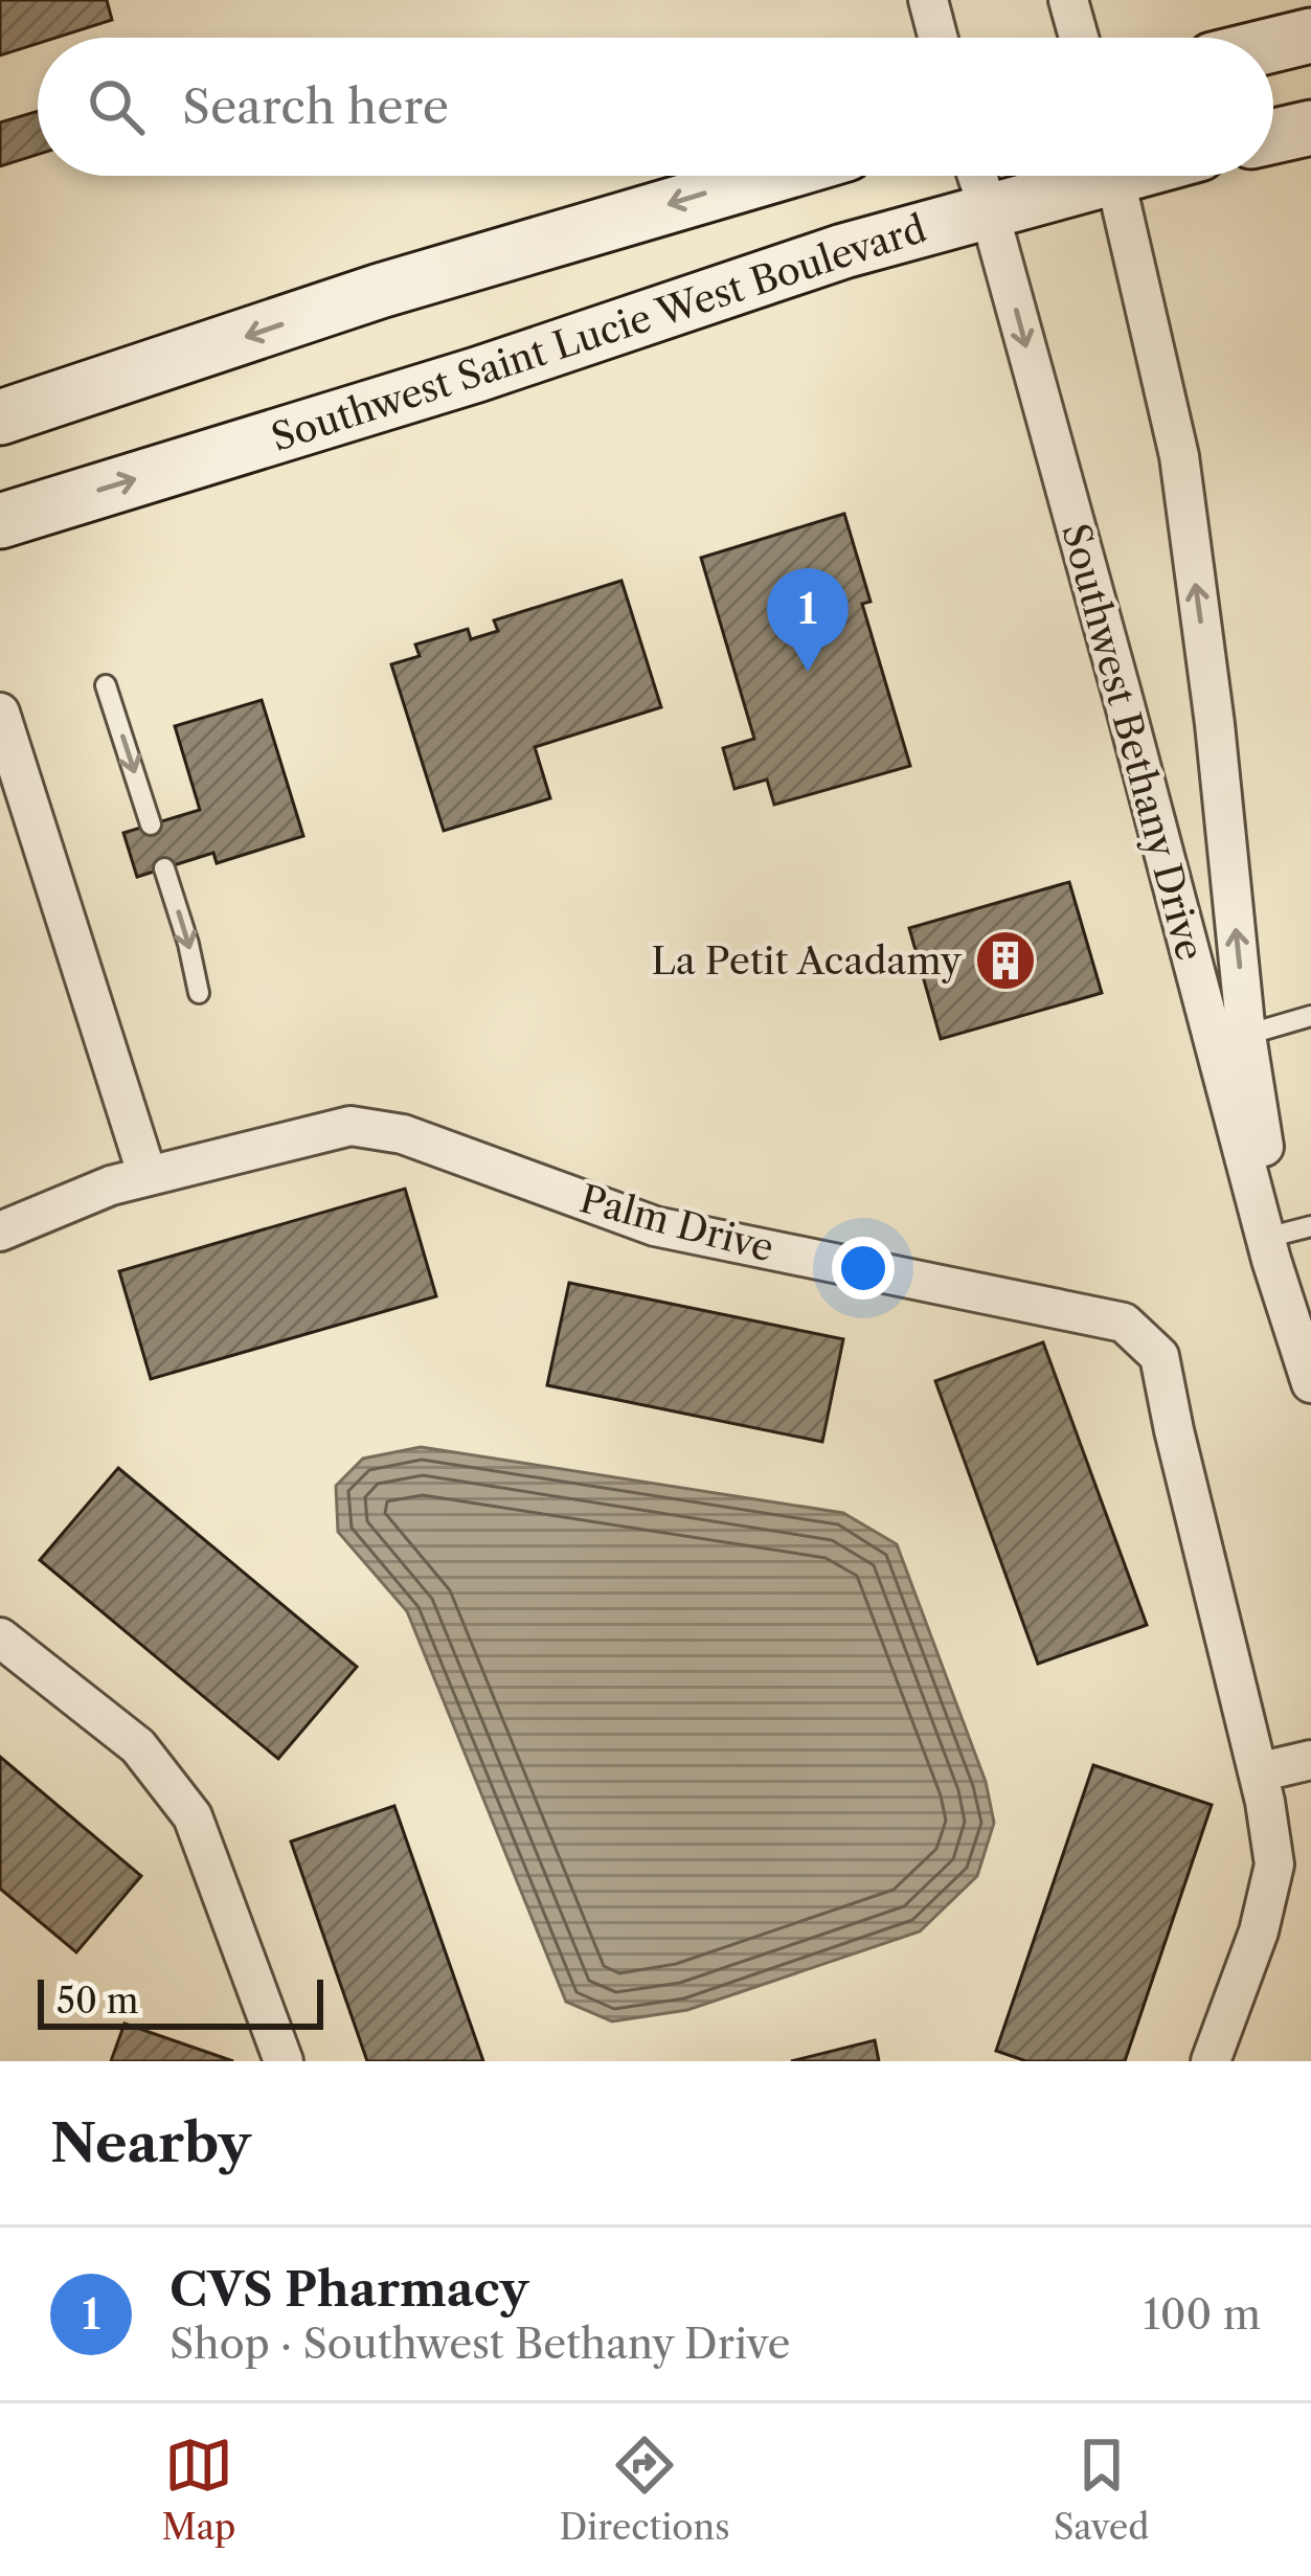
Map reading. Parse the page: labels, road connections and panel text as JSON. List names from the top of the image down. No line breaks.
{"streets":{"main road":["Southwest Saint Lucie West Boulevard"],"street":["Southwest Bethany Drive","Palm Drive"]},"crossings":[["Southwest Saint Lucie West Boulevard","Southwest Bethany Drive"]],"places":{"building":["La Petit Acadamy"]},"scale_bar":"50 m","page":{"search":"Search here","pins":"1","scale":"50 m","heading":"Nearby","list":[{"mark":"1","name":"CVS Pharmacy","note":"Shop · Southwest Bethany Drive","value":"100 m"}],"nav":["Map","Directions","Saved"]}}
